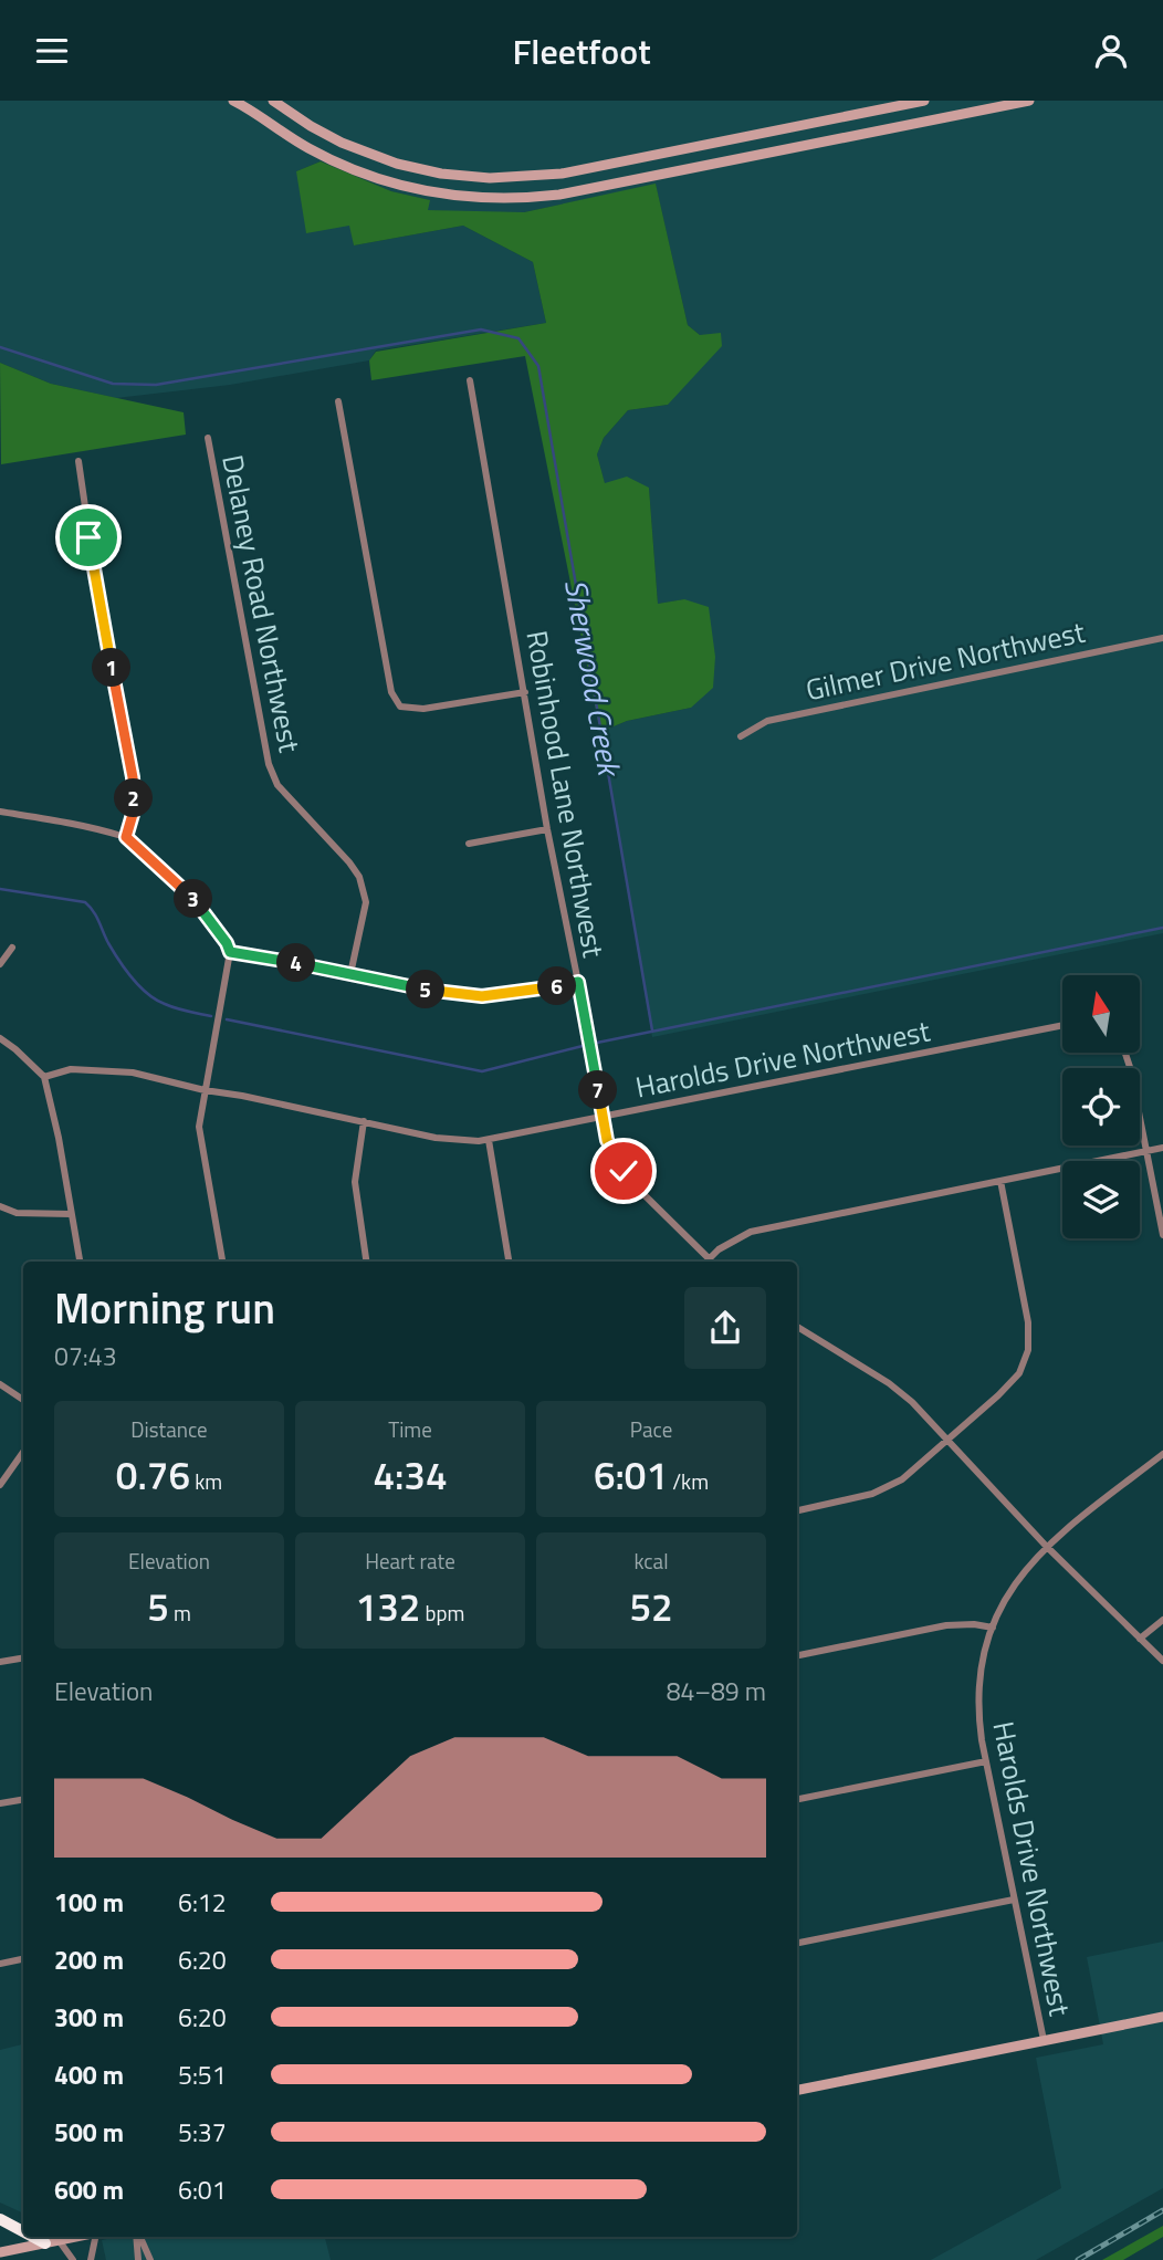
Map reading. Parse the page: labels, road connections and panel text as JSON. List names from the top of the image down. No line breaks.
{"streets":{"street":["Delaney Road Northwest","Gilmer Drive Northwest","Robinhood Lane Northwest","Harolds Drive Northwest"]},"crossings":[["Robinhood Lane Northwest","Harolds Drive Northwest"]],"water":["Sherwood Creek"],"north":"top","page":{"header":"Fleetfoot","pins":["1","2","3","4","6","5","7"],"heading":["Morning run","07:43"],"stats":[["Distance","0.76 km"],["Time","4:34"],["Pace","6:01 /km"],["Elevation","5 m"],["Heart rate","132 bpm"],["kcal","52"]],"chart":["Elevation","84–89 m"],"list":[{"name":"100 m","note":"6:12"},{"name":"200 m","note":"6:20"},{"name":"300 m","note":"6:20"},{"name":"400 m","note":"5:51"},{"name":"500 m","note":"5:37"},{"name":"600 m","note":"6:01"}]}}
